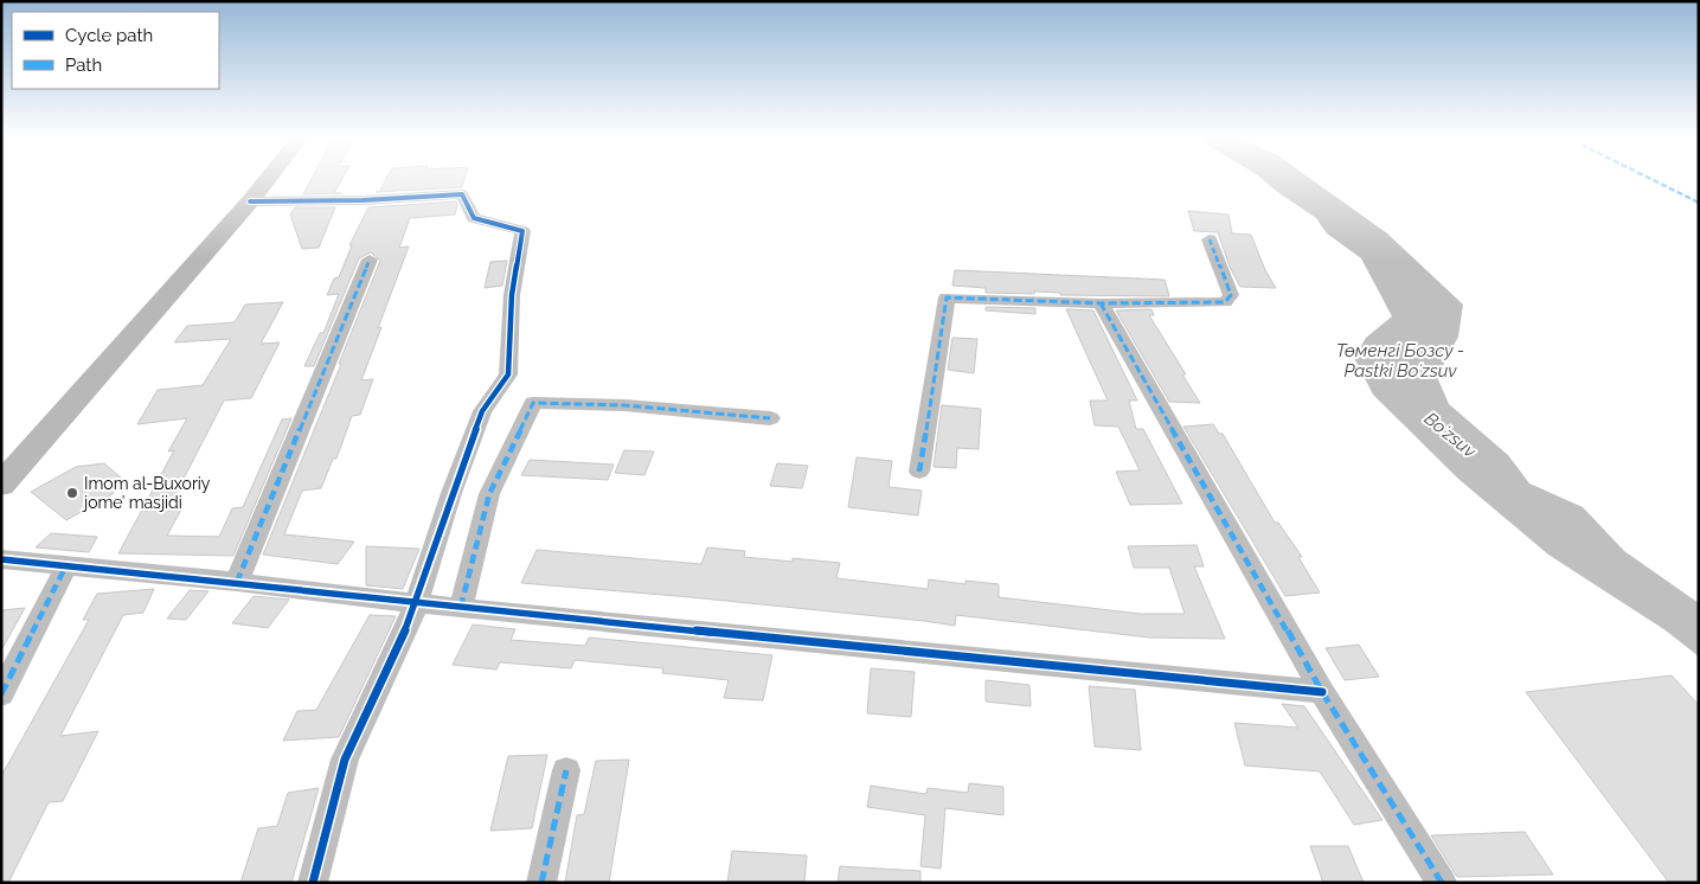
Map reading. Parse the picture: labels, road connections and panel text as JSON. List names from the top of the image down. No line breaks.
{"water":["Төменгі Бозсу - Pastki Boʻzsuv","Boʻzsuv"],"places":["Imom al-Buxoriy jome’ masjidi"],"legend":["Cycle path","Path"]}
